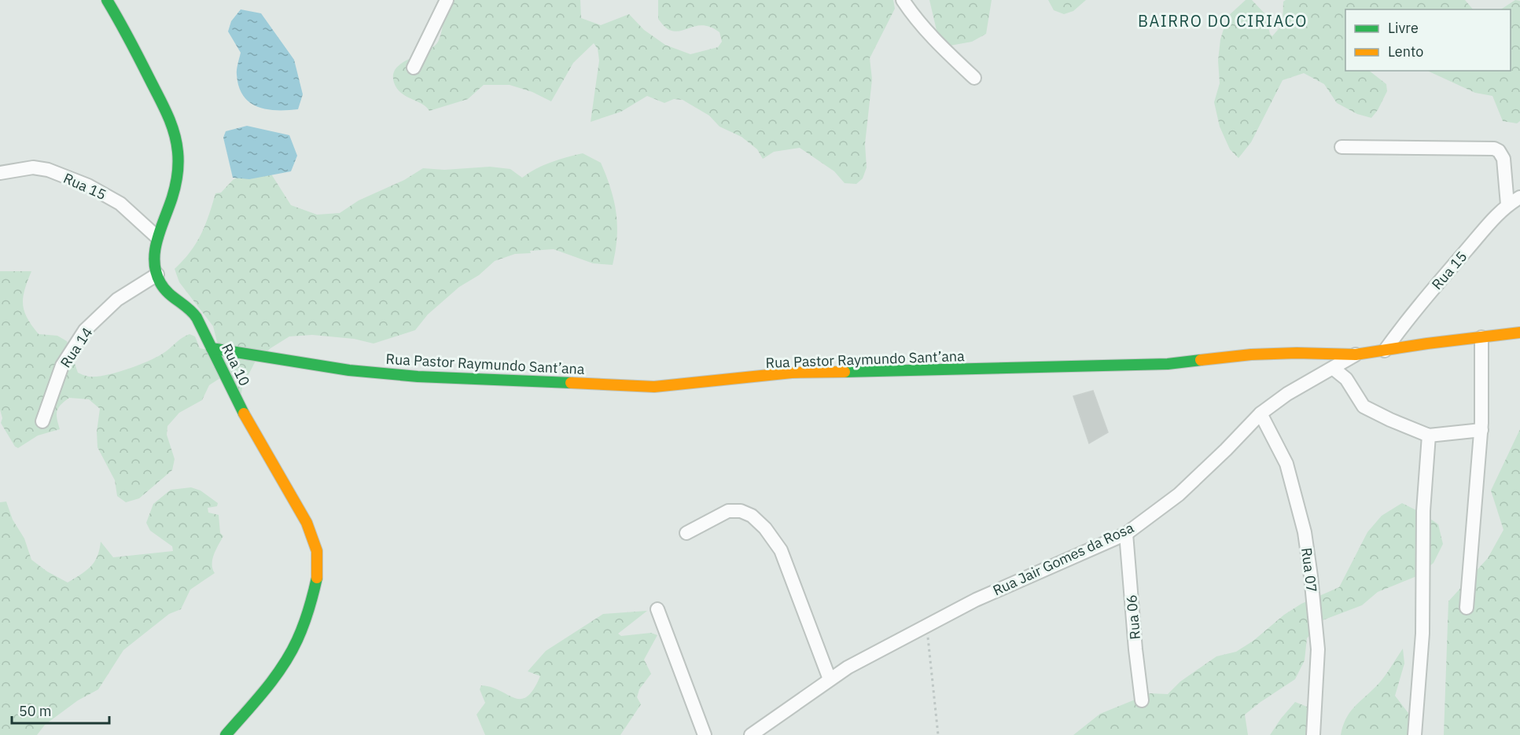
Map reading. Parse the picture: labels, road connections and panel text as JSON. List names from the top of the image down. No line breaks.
{"streets":{"street":["Rua 15","Rua 14","Rua Pastor Raymundo Sant’ana","Rua 10","Rua Jair Gomes da Rosa","Rua 07","Rua 06"]},"crossings":[["Rua 15","Rua Pastor Raymundo Sant’ana"],["Rua 15","Rua 10"],["Rua 14","Rua 10"],["Rua Pastor Raymundo Sant’ana","Rua 10"],["Rua Pastor Raymundo Sant’ana","Rua Jair Gomes da Rosa"],["Rua Jair Gomes da Rosa","Rua 07"],["Rua Jair Gomes da Rosa","Rua 06"]],"districts":["BAIRRO DO CIRIACO"],"legend":["Livre","Lento"],"scale_bar":"50 m"}
